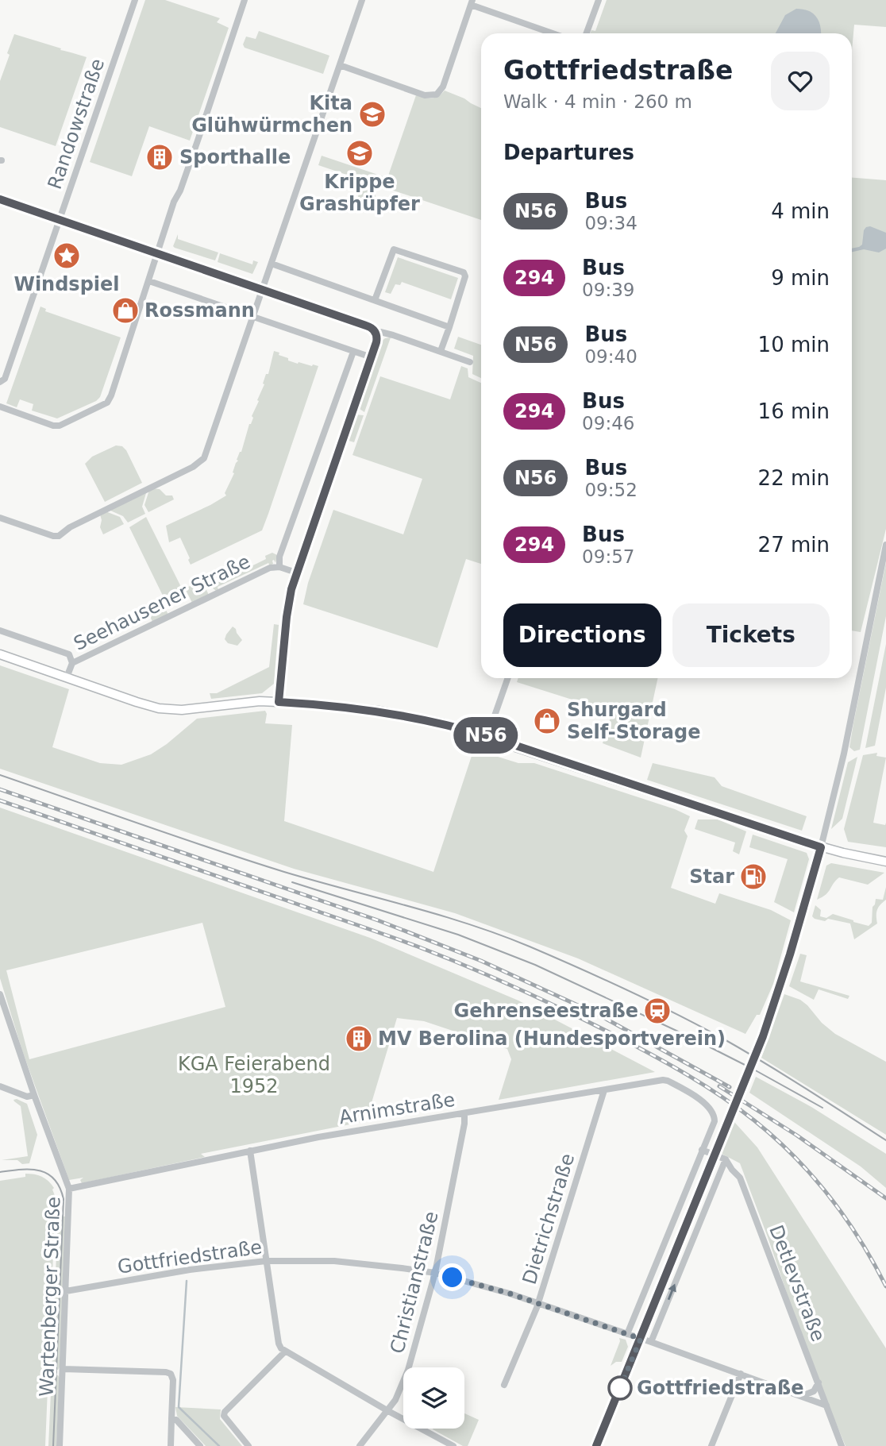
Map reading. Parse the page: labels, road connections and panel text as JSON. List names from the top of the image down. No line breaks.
{"streets":{"street":["Randowstraße","Seehausener Straße","Arnimstraße","Dietrichstraße","Gottfriedstraße","Christianstraße","Detlevstraße","Wartenberger Straße"]},"crossings":[["Arnimstraße","Dietrichstraße"],["Arnimstraße","Christianstraße"],["Arnimstraße","Wartenberger Straße"],["Dietrichstraße","Gottfriedstraße"],["Gottfriedstraße","Christianstraße"],["Gottfriedstraße","Detlevstraße"],["Gottfriedstraße","Wartenberger Straße"]],"parks":["KGA Feierabend 1952"],"places":{"school or university":["Kita Glühwürmchen","Krippe Grashüpfer"],"building":["Sporthalle","MV Berolina (Hundesportverein)"],"place":["Windspiel"],"shop":["Rossmann","Shurgard Self-Storage"],"fuel station":["Star"],"station":["Gehrenseestraße"],"other":["Gottfriedstraße"]},"lines":["bus line N56"],"page":{"on_map":"N56","heading":[["Gottfriedstraße","Walk · 4 min · 260 m"],"Departures"],"list":[{"mark":"N56","name":"Bus","note":"09:34","value":"4 min"},{"mark":"294","name":"Bus","note":"09:39","value":"9 min"},{"mark":"N56","name":"Bus","note":"09:40","value":"10 min"},{"mark":"294","name":"Bus","note":"09:46","value":"16 min"},{"mark":"N56","name":"Bus","note":"09:52","value":"22 min"},{"mark":"294","name":"Bus","note":"09:57","value":"27 min"}],"buttons":["Directions","Tickets"]}}
